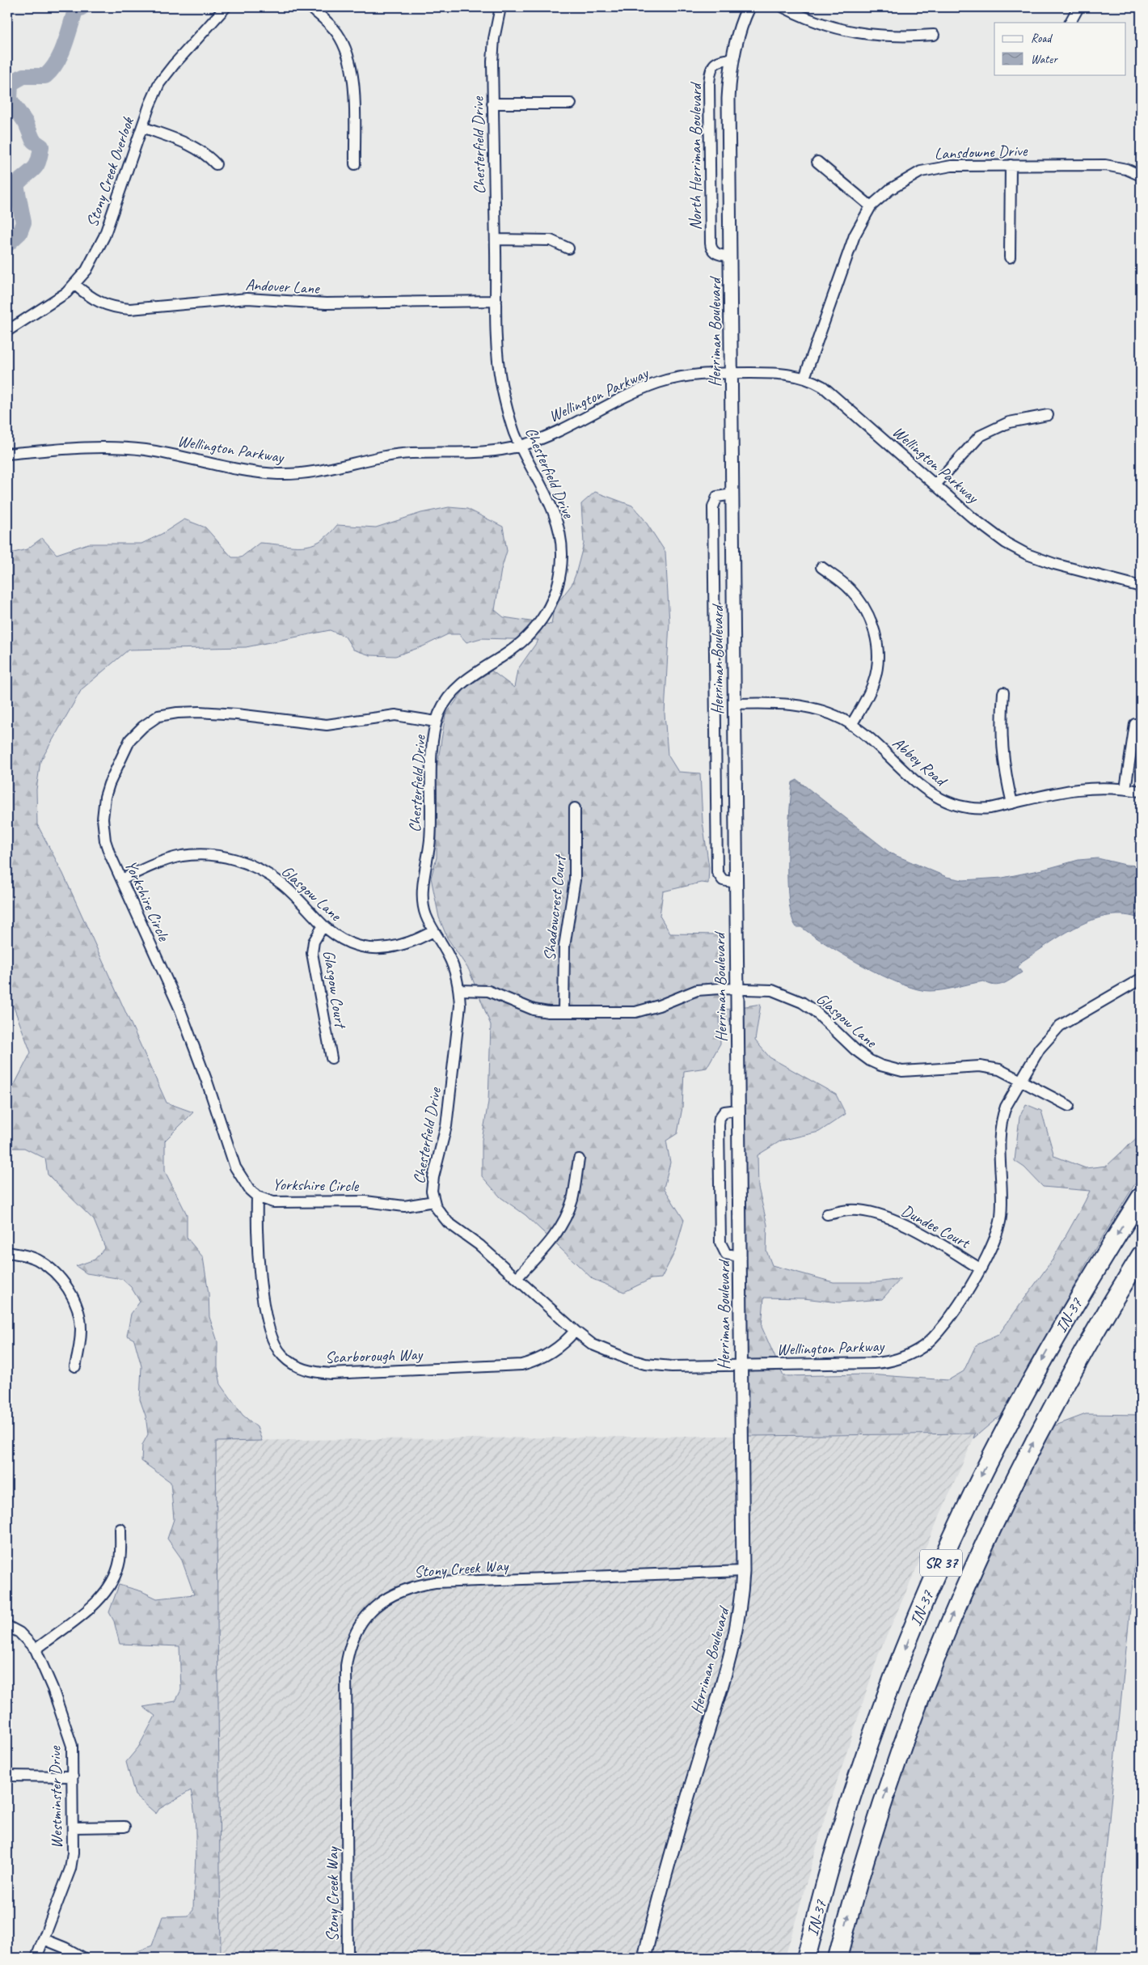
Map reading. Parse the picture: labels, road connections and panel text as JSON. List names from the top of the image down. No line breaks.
{"streets":{"highway":["IN-37","SR 37"],"street":["Chesterfield Drive","Lansdowne Drive","North Herriman Boulevard","Stony Creek Overlook","Andover Lane","Herriman Boulevard","Wellington Parkway","Abbey Road","Glasgow Lane","Yorkshire Circle","Shadowcrest Court","Glasgow Court","Dundee Court","Scarborough Way","Stony Creek Way","Westminster Drive"]},"crossings":[["Chesterfield Drive","Andover Lane"],["Chesterfield Drive","Herriman Boulevard"],["Chesterfield Drive","Wellington Parkway"],["Chesterfield Drive","Glasgow Lane"],["Chesterfield Drive","Yorkshire Circle"],["Chesterfield Drive","Scarborough Way"],["Lansdowne Drive","Wellington Parkway"],["North Herriman Boulevard","Herriman Boulevard"],["Stony Creek Overlook","Andover Lane"],["Herriman Boulevard","Wellington Parkway"],["Herriman Boulevard","Abbey Road"],["Herriman Boulevard","Glasgow Lane"],["Herriman Boulevard","Stony Creek Way"],["Wellington Parkway","Glasgow Lane"],["Wellington Parkway","Dundee Court"],["Glasgow Lane","Yorkshire Circle"],["Glasgow Lane","Shadowcrest Court"],["Glasgow Lane","Glasgow Court"],["Yorkshire Circle","Scarborough Way"]],"legend":["Road","Water"]}
